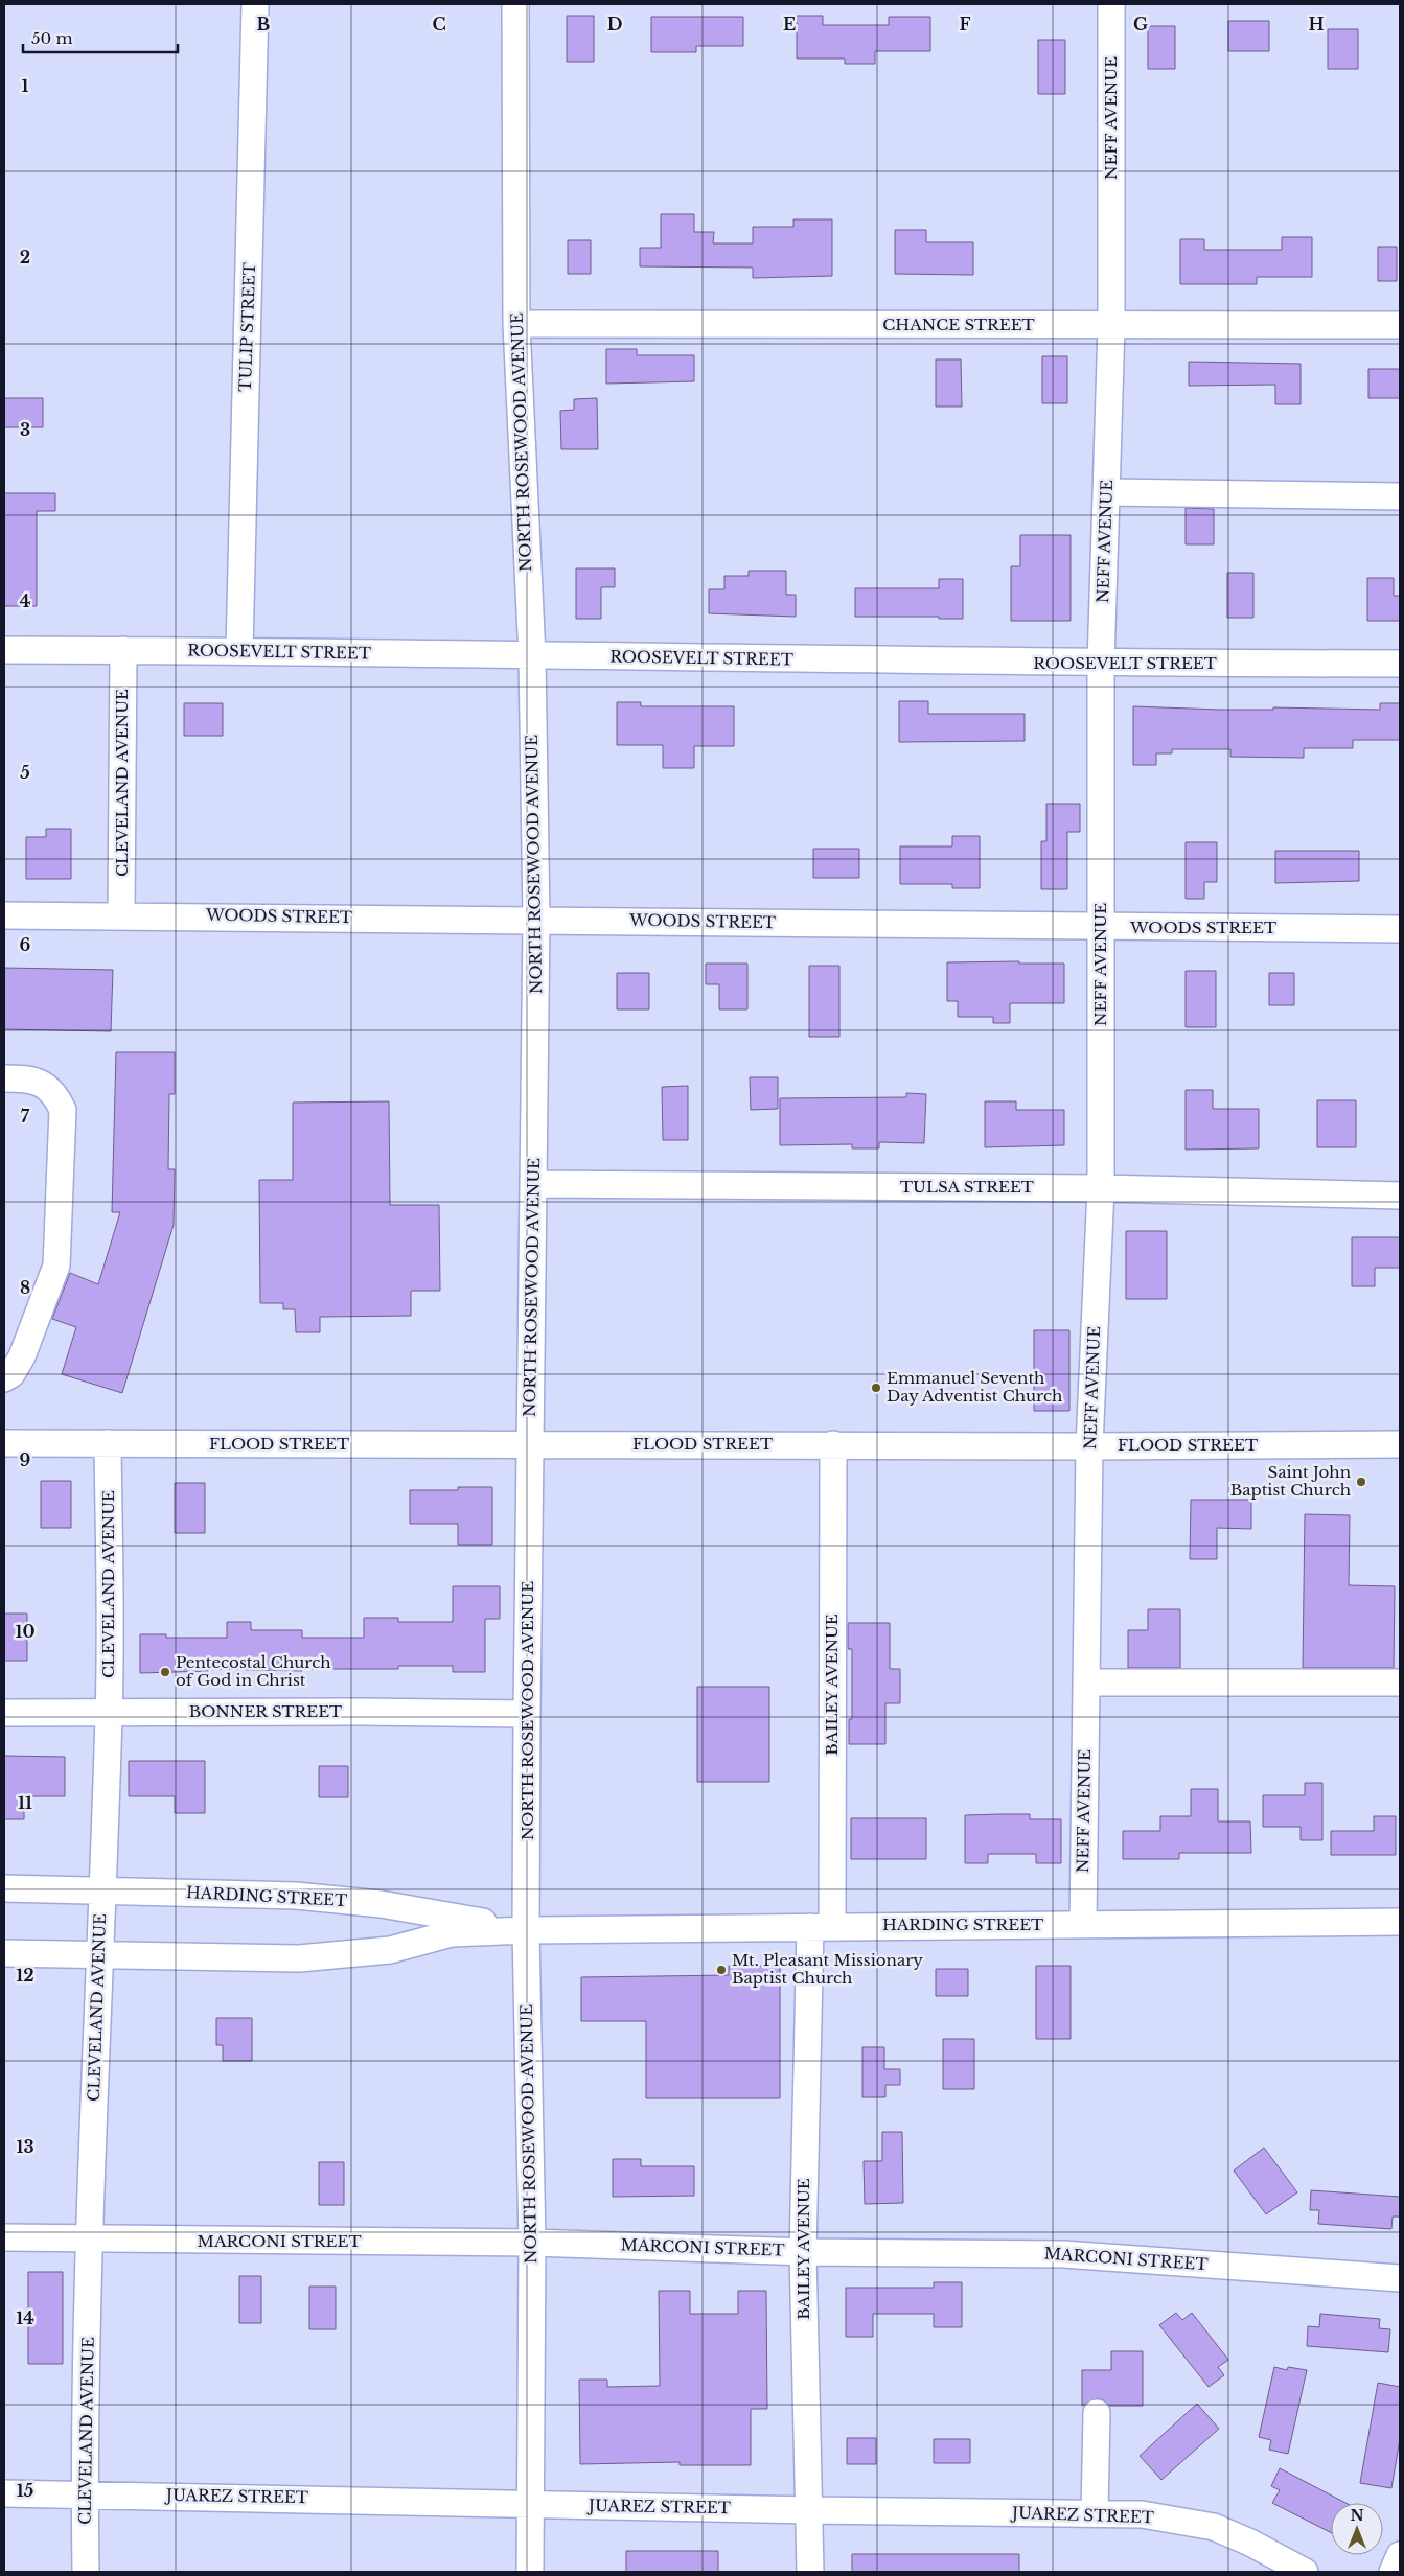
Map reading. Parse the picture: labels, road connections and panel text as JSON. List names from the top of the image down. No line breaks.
{"streets":{"street":["NEFF AVENUE","CHANCE STREET","TULIP STREET","NORTH ROSEWOOD AVENUE","ROOSEVELT STREET","CLEVELAND AVENUE","WOODS STREET","TULSA STREET","FLOOD STREET","BAILEY AVENUE","BONNER STREET","HARDING STREET","MARCONI STREET","JUAREZ STREET"]},"crossings":[["NEFF AVENUE","CHANCE STREET"],["NEFF AVENUE","ROOSEVELT STREET"],["NEFF AVENUE","WOODS STREET"],["NEFF AVENUE","TULSA STREET"],["NEFF AVENUE","FLOOD STREET"],["NEFF AVENUE","HARDING STREET"],["CHANCE STREET","NORTH ROSEWOOD AVENUE"],["TULIP STREET","ROOSEVELT STREET"],["NORTH ROSEWOOD AVENUE","ROOSEVELT STREET"],["NORTH ROSEWOOD AVENUE","WOODS STREET"],["NORTH ROSEWOOD AVENUE","TULSA STREET"],["NORTH ROSEWOOD AVENUE","FLOOD STREET"],["NORTH ROSEWOOD AVENUE","BONNER STREET"],["NORTH ROSEWOOD AVENUE","HARDING STREET"],["NORTH ROSEWOOD AVENUE","MARCONI STREET"],["NORTH ROSEWOOD AVENUE","JUAREZ STREET"],["ROOSEVELT STREET","CLEVELAND AVENUE"],["CLEVELAND AVENUE","WOODS STREET"],["CLEVELAND AVENUE","FLOOD STREET"],["CLEVELAND AVENUE","BONNER STREET"],["CLEVELAND AVENUE","HARDING STREET"],["CLEVELAND AVENUE","MARCONI STREET"],["CLEVELAND AVENUE","JUAREZ STREET"],["FLOOD STREET","BAILEY AVENUE"],["BAILEY AVENUE","HARDING STREET"],["BAILEY AVENUE","MARCONI STREET"],["BAILEY AVENUE","JUAREZ STREET"]],"places":["Emmanuel Seventh Day Adventist Church","Saint John Baptist Church","Pentecostal Church of God in Christ","Mt. Pleasant Missionary Baptist Church"],"scale_bar":"50 m","north":"top","grid":{"columns":["B","C","D","E","F","G","H"],"rows":["1","2","3","4","5","6","7","8","9","10","11","12","13","14","15"]}}
